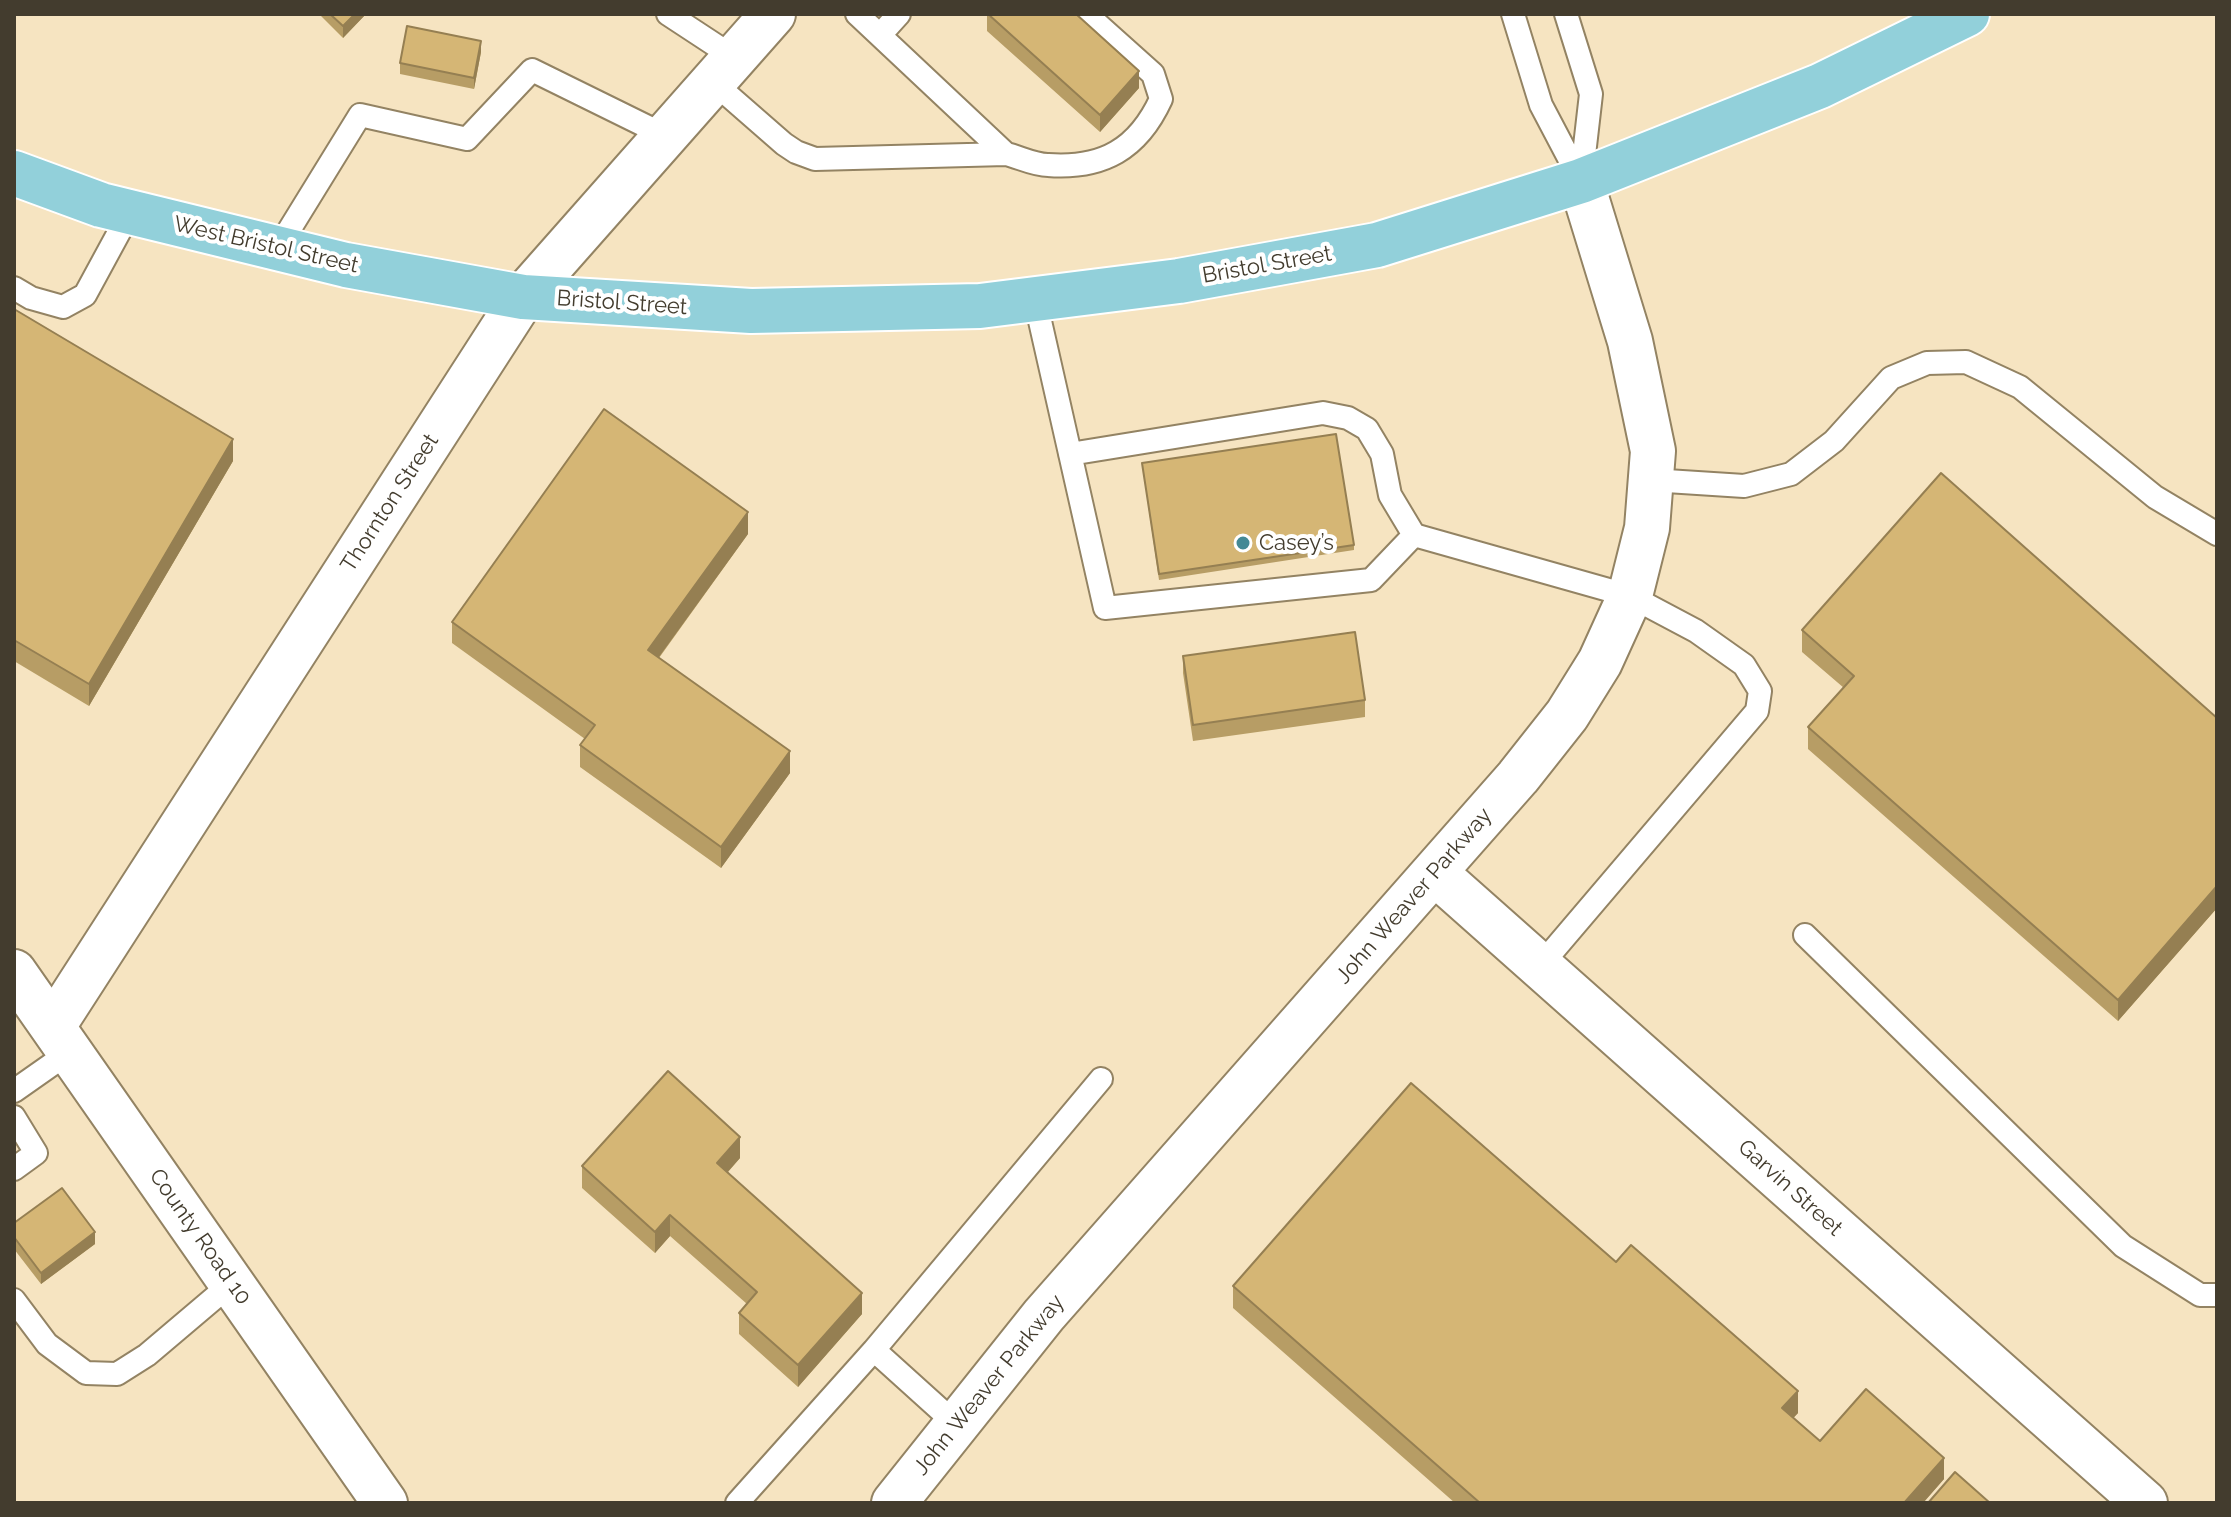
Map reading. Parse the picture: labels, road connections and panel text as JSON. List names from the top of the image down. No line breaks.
{"streets":{"main road":["West Bristol Street","Bristol Street"],"street":["Thornton Street","John Weaver Parkway","Garvin Street","County Road 10"]},"crossings":[["West Bristol Street","Bristol Street"],["West Bristol Street","Thornton Street"],["Bristol Street","Thornton Street"],["Bristol Street","John Weaver Parkway"],["Thornton Street","County Road 10"],["John Weaver Parkway","Garvin Street"]],"places":["Casey’s"]}
